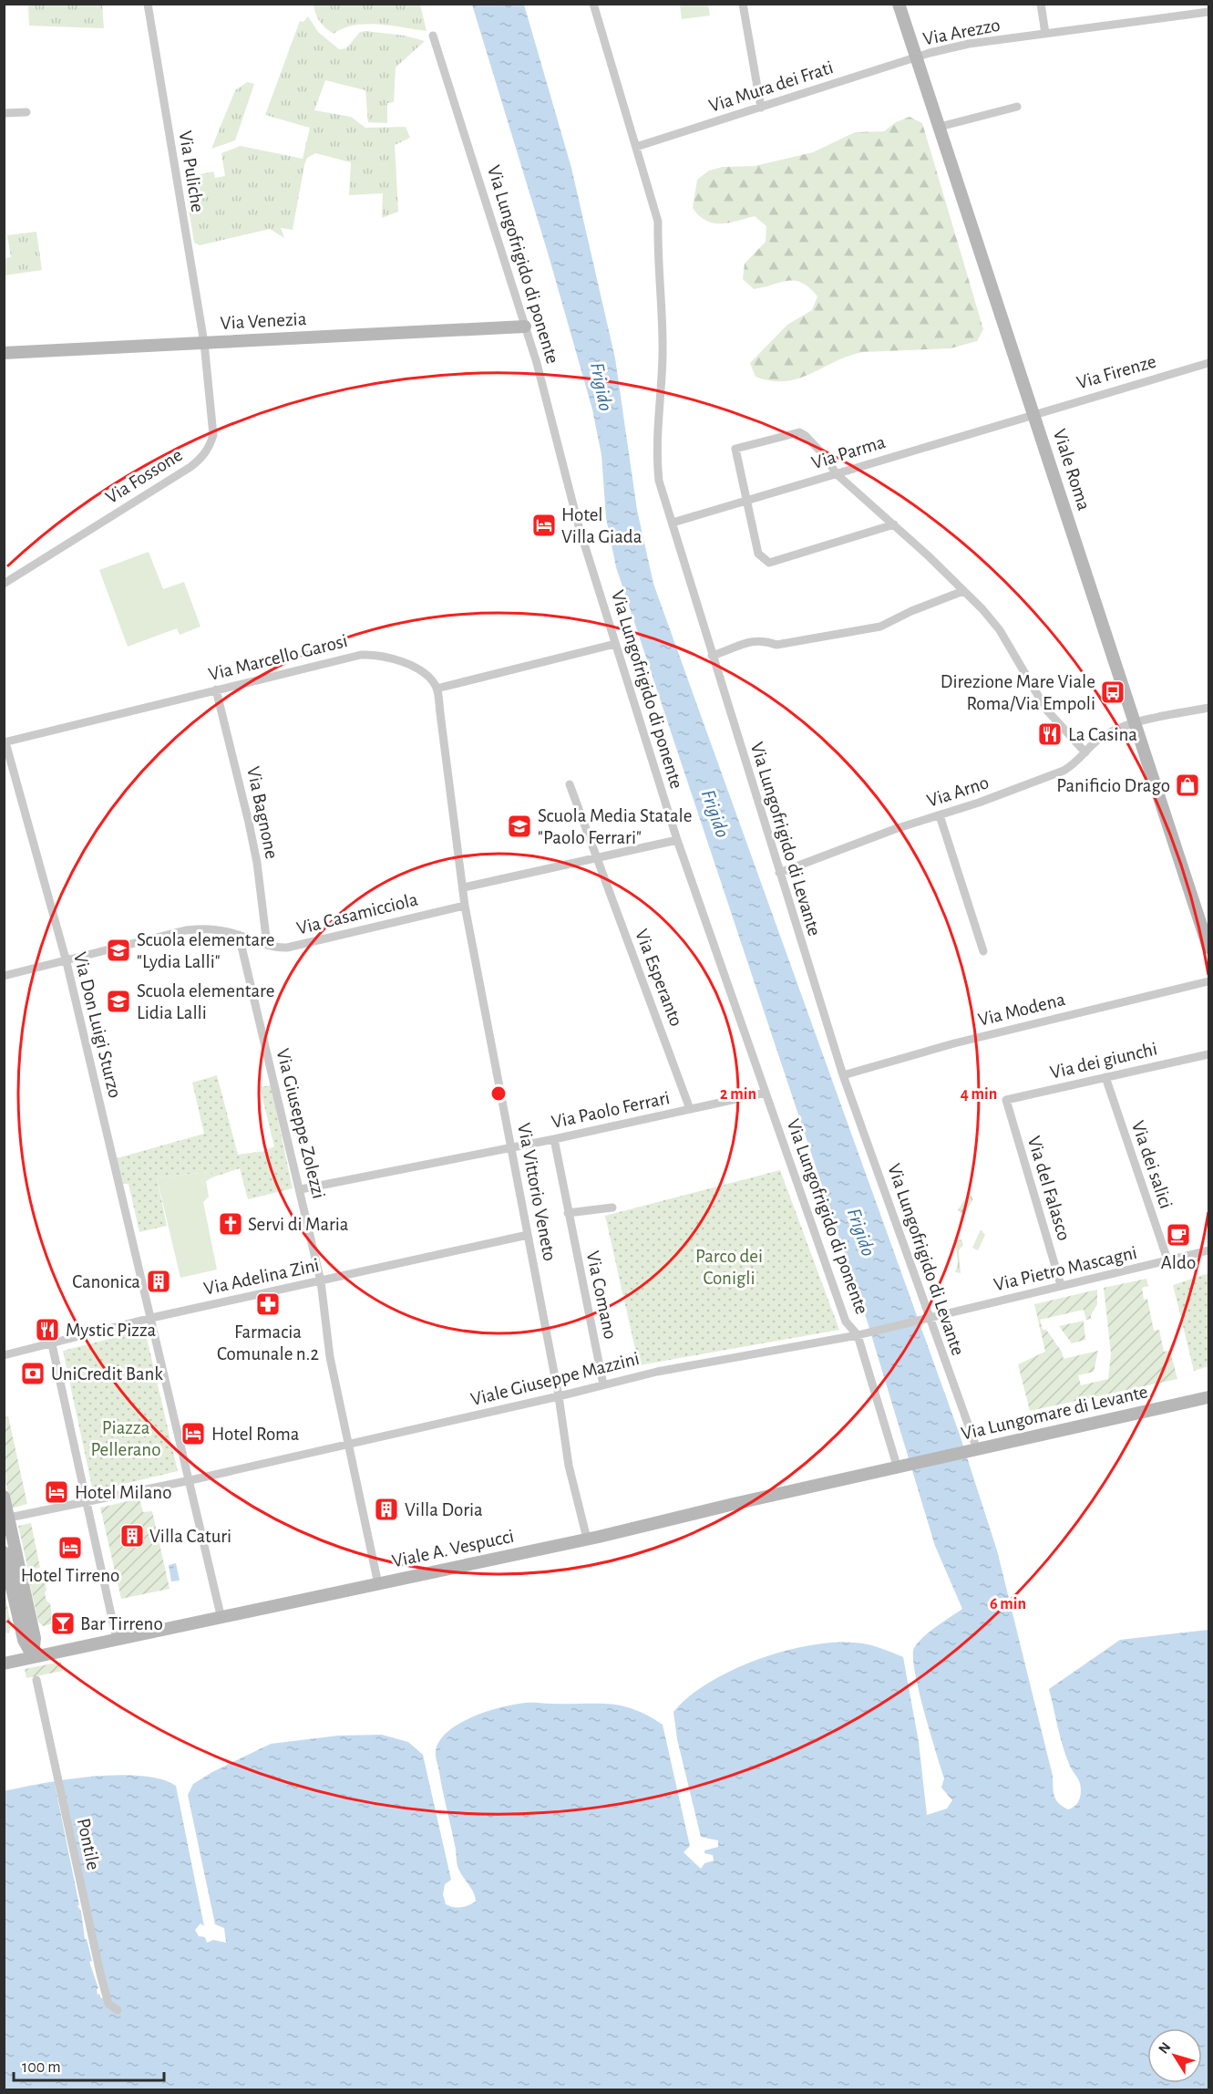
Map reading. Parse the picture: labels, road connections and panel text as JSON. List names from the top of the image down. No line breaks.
{"streets":{"main road":["Via Venezia","Viale Roma","Via Lungomare di Levante","Viale A. Vespucci"],"street":["Via Arezzo","Via Mura dei Frati","Via Puliche","Via Lungofrigido di ponente","Via Firenze","Via Parma","Via Fossone","Via Marcello Garosi","Via Arno","Via Bagnone","Via Lungofrigido di Levante","Via Casamicciola","Via Esperanto","Via Modena","Via Don Luigi Sturzo","Via dei giunchi","Via Paolo Ferrari","Via Giuseppe Zolezzi","Via dei salici","Via del Falasco","Via Vittorio Veneto","Via Pietro Mascagni","Via Adelina Zini","Via Comano","Viale Giuseppe Mazzini","Pontile"]},"crossings":[["Via Arezzo","Via Mura dei Frati"],["Via Arezzo","Viale Roma"],["Via Mura dei Frati","Viale Roma"],["Via Mura dei Frati","Via Lungofrigido di Levante"],["Via Puliche","Via Venezia"],["Via Puliche","Via Fossone"],["Via Lungofrigido di ponente","Via Venezia"],["Via Lungofrigido di ponente","Via Paolo Ferrari"],["Via Lungofrigido di ponente","Viale Giuseppe Mazzini"],["Via Lungofrigido di ponente","Via Lungomare di Levante"],["Via Lungofrigido di ponente","Viale A. Vespucci"],["Via Venezia","Via Fossone"],["Via Firenze","Via Parma"],["Via Firenze","Viale Roma"],["Via Parma","Viale Roma"],["Via Parma","Via Lungofrigido di Levante"],["Viale Roma","Via Arno"],["Via Marcello Garosi","Via Bagnone"],["Via Marcello Garosi","Via Don Luigi Sturzo"],["Via Marcello Garosi","Via Vittorio Veneto"],["Via Arno","Via Lungofrigido di Levante"],["Via Bagnone","Via Casamicciola"],["Via Lungofrigido di Levante","Via Modena"],["Via Lungofrigido di Levante","Via Pietro Mascagni"],["Via Lungofrigido di Levante","Viale Giuseppe Mazzini"],["Via Lungofrigido di Levante","Via Lungomare di Levante"],["Via Casamicciola","Via Don Luigi Sturzo"],["Via Casamicciola","Via Giuseppe Zolezzi"],["Via Casamicciola","Via Vittorio Veneto"],["Via Esperanto","Via Paolo Ferrari"],["Via Don Luigi Sturzo","Via Adelina Zini"],["Via dei giunchi","Via dei salici"],["Via dei giunchi","Via del Falasco"],["Via Paolo Ferrari","Via Giuseppe Zolezzi"],["Via Paolo Ferrari","Via Vittorio Veneto"],["Via Paolo Ferrari","Via Comano"],["Via Giuseppe Zolezzi","Via Adelina Zini"],["Via Giuseppe Zolezzi","Viale Giuseppe Mazzini"],["Via Giuseppe Zolezzi","Viale A. Vespucci"],["Via dei salici","Via Pietro Mascagni"],["Via del Falasco","Via Pietro Mascagni"],["Via Vittorio Veneto","Via Adelina Zini"],["Via Vittorio Veneto","Viale Giuseppe Mazzini"],["Via Vittorio Veneto","Viale A. Vespucci"],["Via Pietro Mascagni","Viale Giuseppe Mazzini"],["Via Comano","Viale Giuseppe Mazzini"],["Via Lungomare di Levante","Viale A. Vespucci"]],"water":["Frigido"],"parks":["Parco dei Conigli","Piazza Pellerano"],"places":{"hotel":["Hotel Villa Giada","Hotel Roma","Hotel Milano","Hotel Tirreno"],"bus stop":["Direzione Mare Viale Roma/Via Empoli"],"restaurant":["La Casina","Mystic Pizza"],"shop":["Panificio Drago"],"school or university":["Scuola Media Statale \"Paolo Ferrari\"","Scuola elementare \"Lydia Lalli\"","Scuola elementare Lidia Lalli"],"church":["Servi di Maria"],"cafe":["Aldo"],"building":["Canonica","Villa Doria","Villa Caturi"],"pharmacy":["Farmacia Comunale n.2"],"bank":["UniCredit Bank"],"bar":["Bar Tirreno"]},"scale_bar":"100 m","north":"top left","rings":["2 min","4 min","6 min"]}
